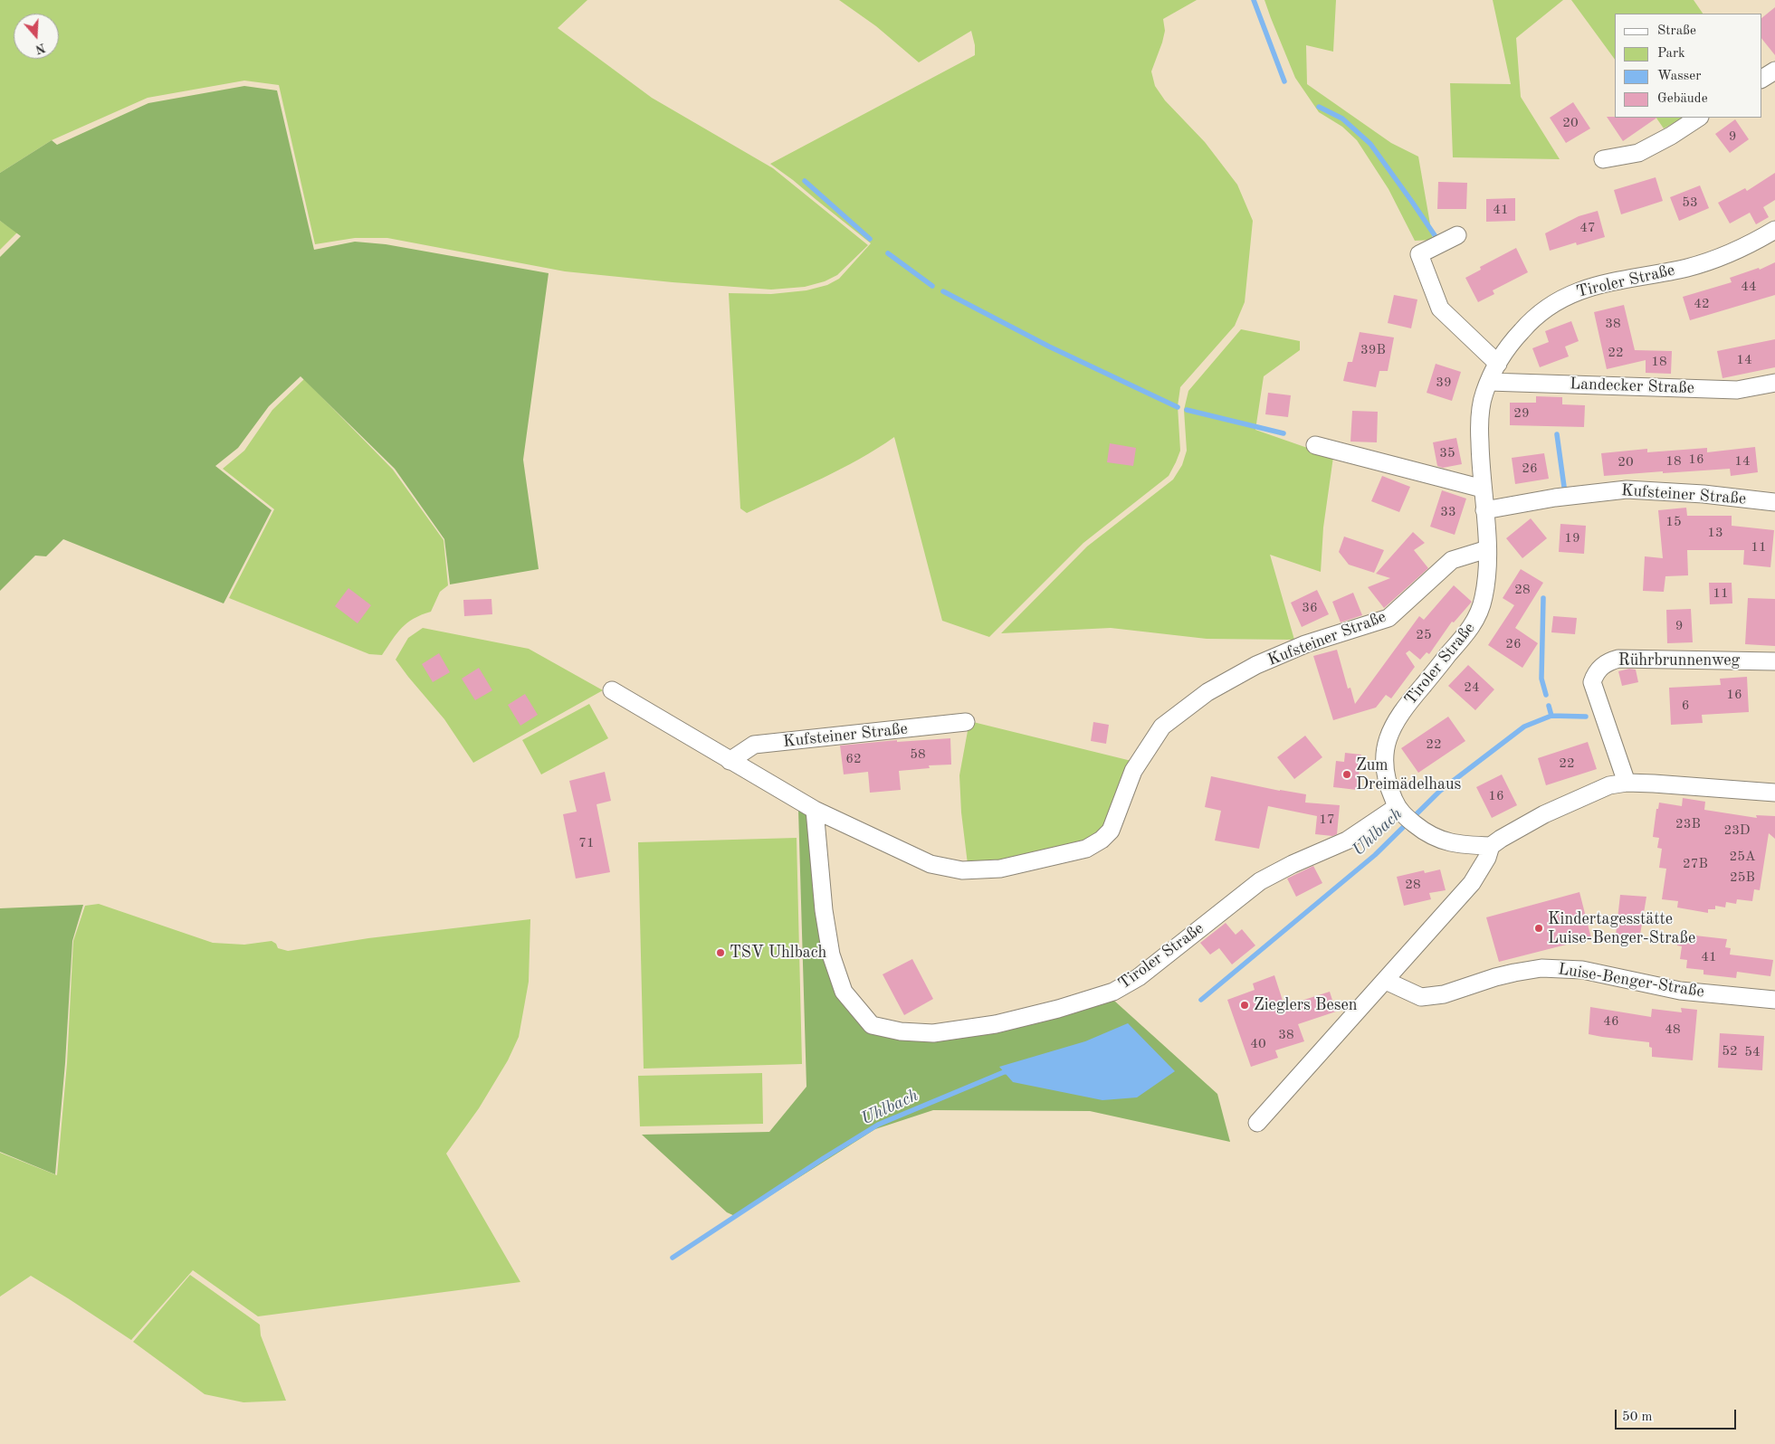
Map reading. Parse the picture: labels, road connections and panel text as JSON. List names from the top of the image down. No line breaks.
{"streets":{"street":["Tiroler Straße","Landecker Straße","Kufsteiner Straße","Rührbrunnenweg","Luise-Benger-Straße"]},"crossings":[["Tiroler Straße","Landecker Straße"],["Tiroler Straße","Kufsteiner Straße"]],"water":["Uhlbach"],"places":["Zum Dreimädelhaus","Kindertagesstätte Luise-Benger-Straße","TSV Uhlbach","Zieglers Besen"],"house_numbers":["20","9","53","41","47","44","42","38","39B","22","14","18","39","29","35","16","18","14","20","26","33","15","13","19","11","28","11","36","9","25","26","24","16","6","22","58","62","22","16","17","23B","23D","71","25A","27B","25B","28","41","46","48","38","40","52","54"],"legend":["Straße","Park","Wasser","Gebäude"],"scale_bar":"50 m","north":"bottom"}
